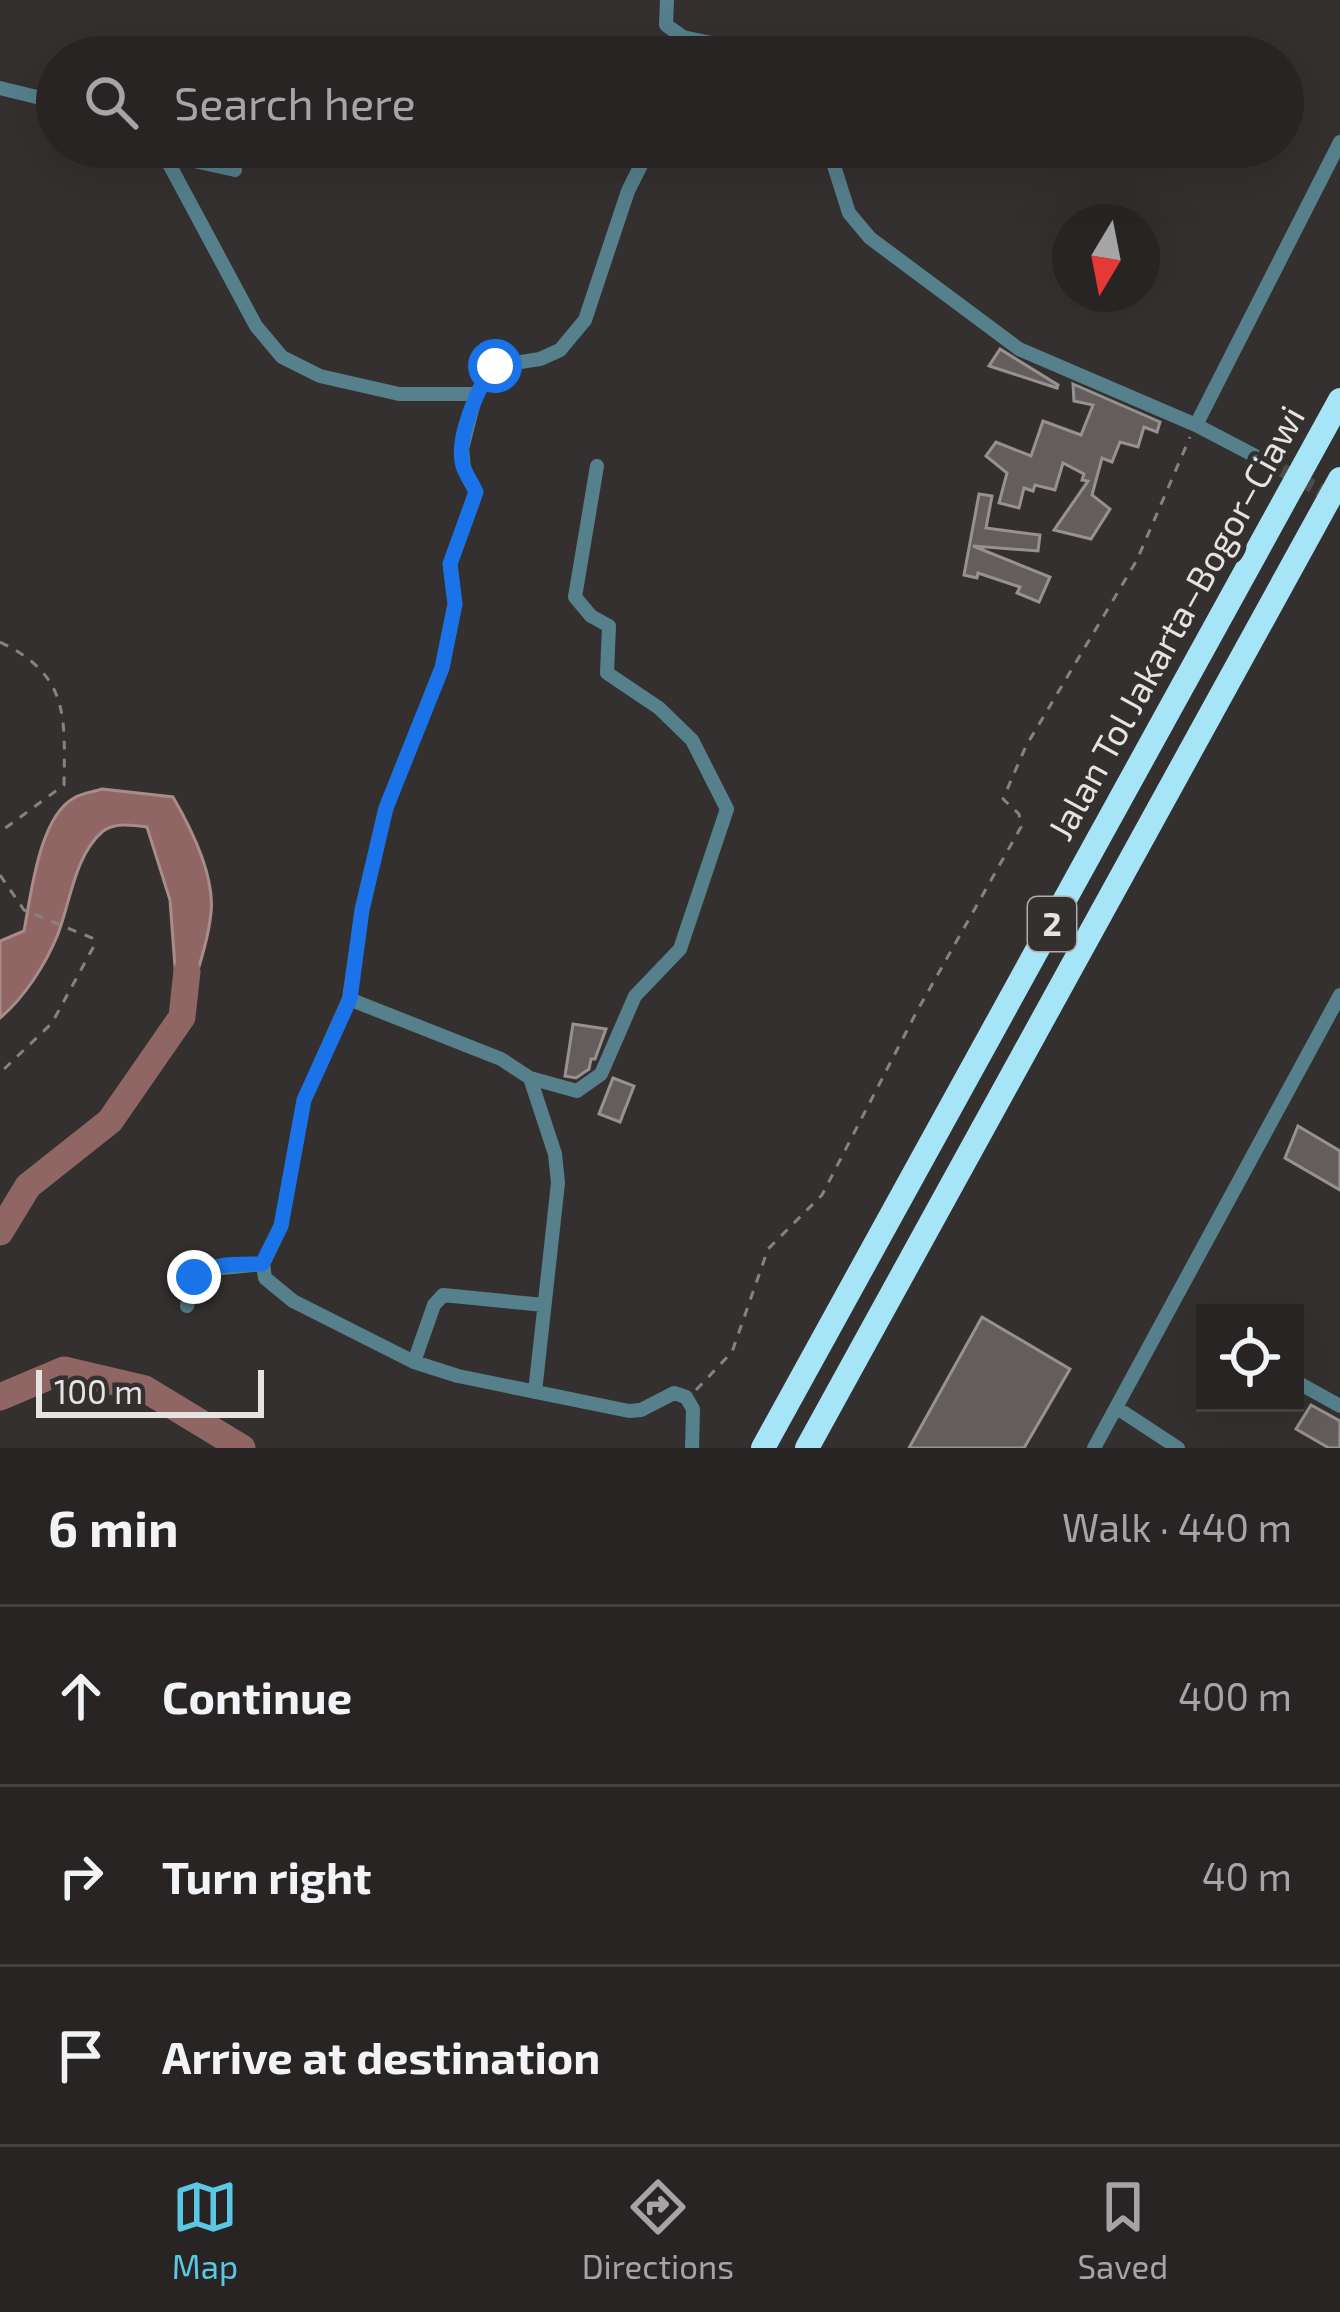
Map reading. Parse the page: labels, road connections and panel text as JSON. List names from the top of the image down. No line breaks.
{"streets":{"highway":["Jalan Tol Jakarta–Bogor–Ciawi","2"]},"scale_bar":"100 m","north":"bottom","page":{"search":"Search here","scale":"100 m","heading":["6 min","Walk · 440 m"],"list":[["Continue","400 m"],["Turn right","40 m"],"Arrive at destination"],"nav":["Map","Directions","Saved"]}}
